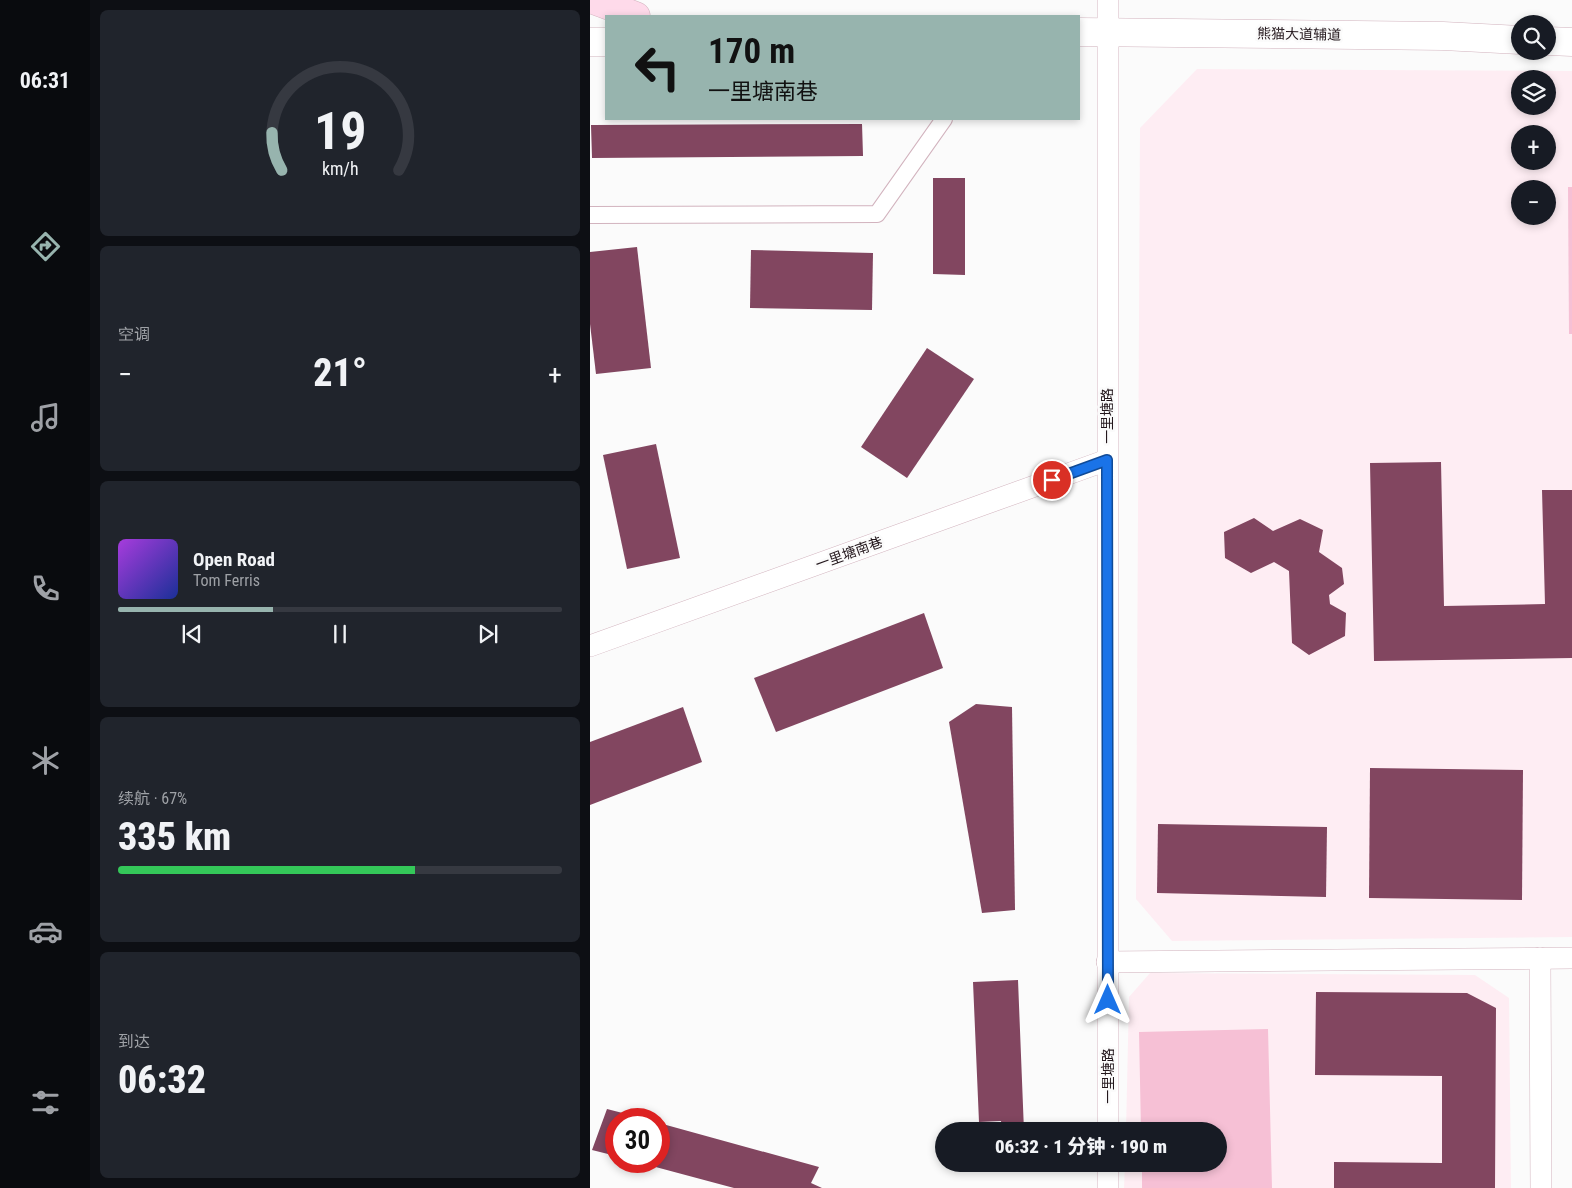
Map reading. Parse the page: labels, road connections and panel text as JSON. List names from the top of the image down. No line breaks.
{"streets":{"street":["熊猫大道辅道","一里塘路","一里塘南巷"]},"crossings":[["熊猫大道辅道","一里塘路"],["一里塘路","一里塘南巷"]],"page":{"tabs":"06:31","map_buttons":["+","−"],"turn":["170 m","一里塘南巷"],"tile":["空调",["续航 · 67%","335 km"],["到达","06:32"]],"heat":["−","21°","+"],"song":["Open Road","Tom Ferris"],"limit":"30","trip":"06:32 · 1 分钟 · 190 m","gauge":["19","km/h"]}}
